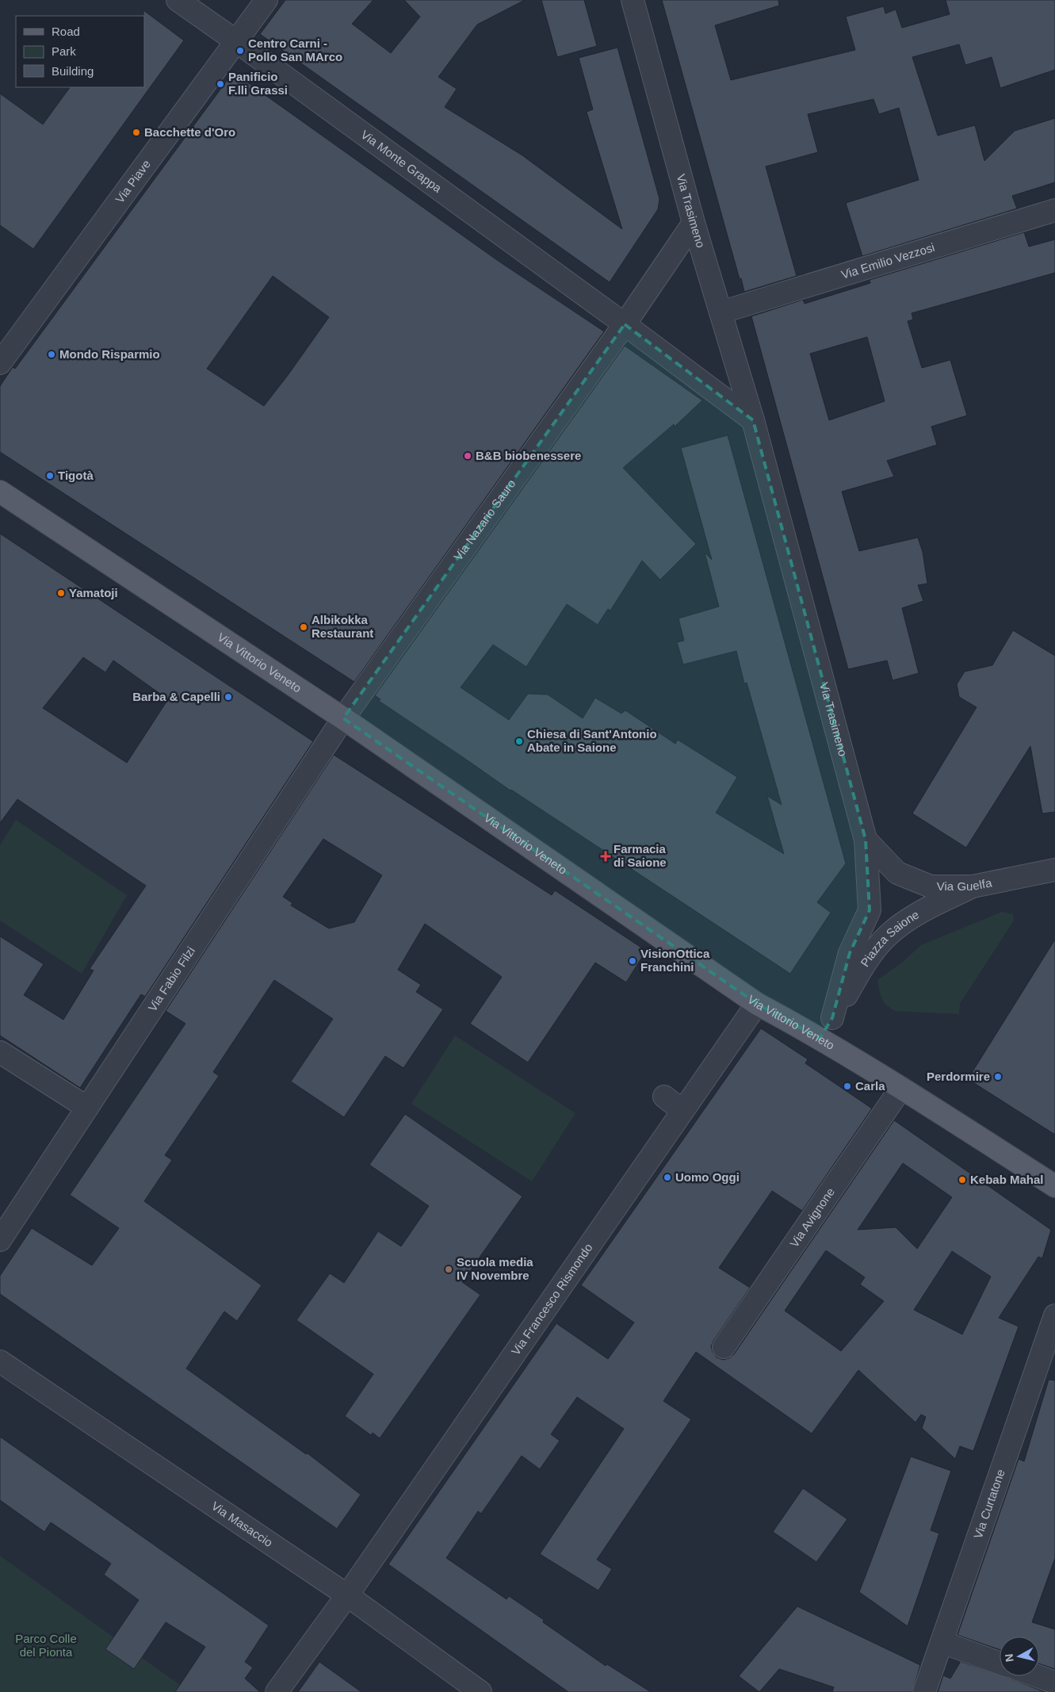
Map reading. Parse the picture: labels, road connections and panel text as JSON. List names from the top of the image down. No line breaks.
{"streets":{"main road":["Via Vittorio Veneto"],"street":["Via Monte Grappa","Via Piave","Via Trasimeno","Via Emilio Vezzosi","Via Nazario Sauro","Via Guelfa","Piazza Saione","Via Fabio Filzi","Via Avignone","Via Francesco Rismondo","Via Curtatone","Via Masaccio"]},"crossings":[["Via Monte Grappa","Via Piave"],["Via Monte Grappa","Via Nazario Sauro"],["Via Trasimeno","Via Emilio Vezzosi"],["Via Trasimeno","Via Nazario Sauro"],["Via Trasimeno","Via Guelfa"],["Via Trasimeno","Piazza Saione"],["Via Nazario Sauro","Via Vittorio Veneto"],["Via Nazario Sauro","Via Fabio Filzi"],["Via Vittorio Veneto","Piazza Saione"],["Via Vittorio Veneto","Via Fabio Filzi"],["Via Vittorio Veneto","Via Avignone"],["Via Vittorio Veneto","Via Francesco Rismondo"],["Via Guelfa","Piazza Saione"],["Via Francesco Rismondo","Via Masaccio"]],"parks":["Parco Colle del Pionta"],"places":{"other":["Centro Carni - Pollo San MArco","Panificio F.lli Grassi","Bacchette d'Oro","Mondo Risparmio","B&B biobenessere","Tigotà","Yamatoji","Albikokka Restaurant","Barba & Capelli","Chiesa di Sant'Antonio Abate in Saione","VisionOttica Franchini","Perdormire","Carla","Uomo Oggi","Kebab Mahal","Scuola media IV Novembre"],"health":["Farmacia di Saione"]},"legend":["Road","Park","Building"],"north":"left"}
